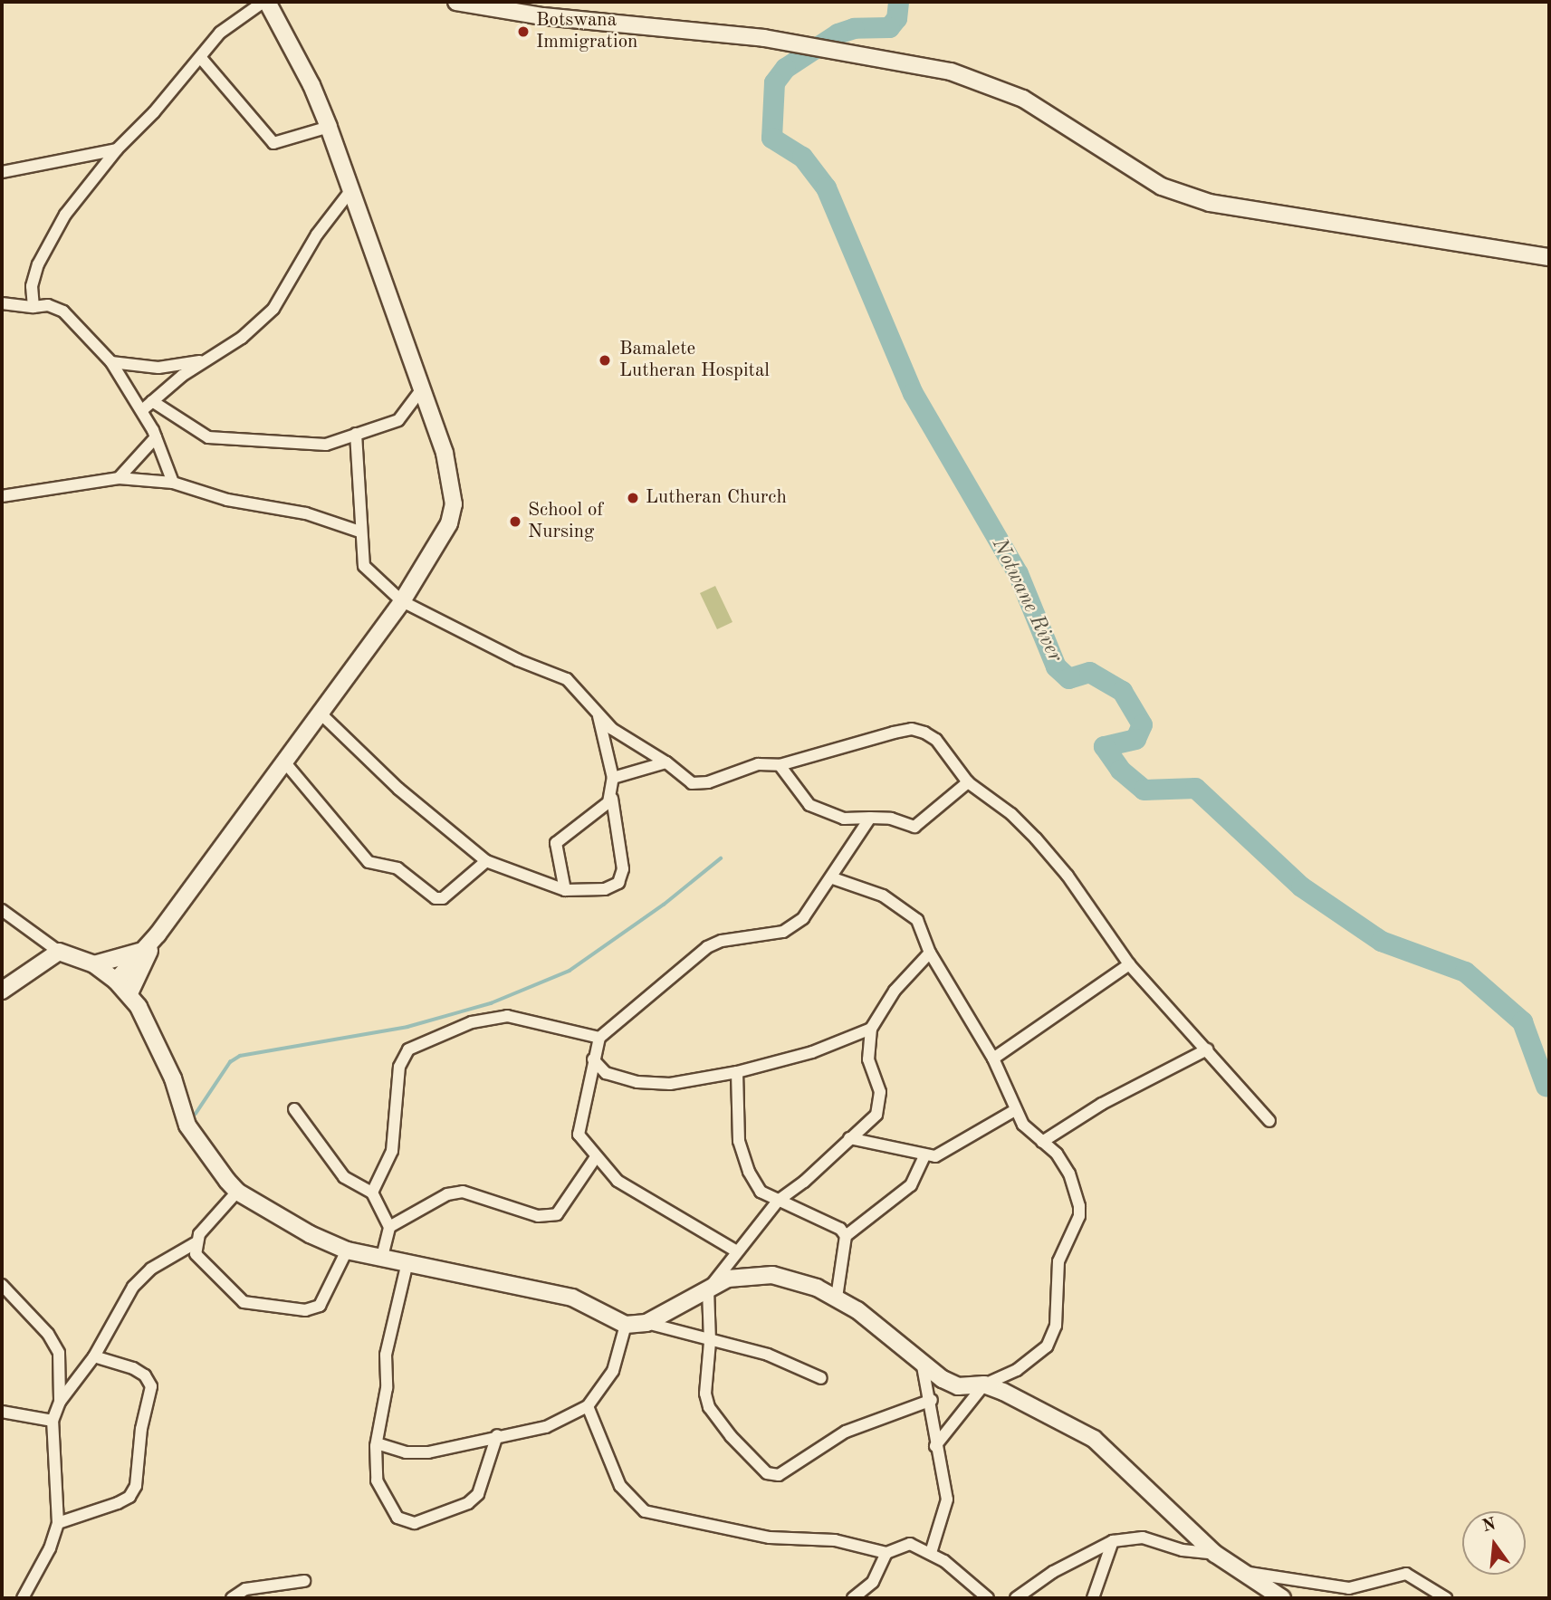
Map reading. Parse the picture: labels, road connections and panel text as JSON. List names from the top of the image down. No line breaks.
{"water":["Notwane River"],"places":["Botswana Immigration","Bamalete Lutheran Hospital","Lutheran Church","School of Nursing"],"north":"top"}
